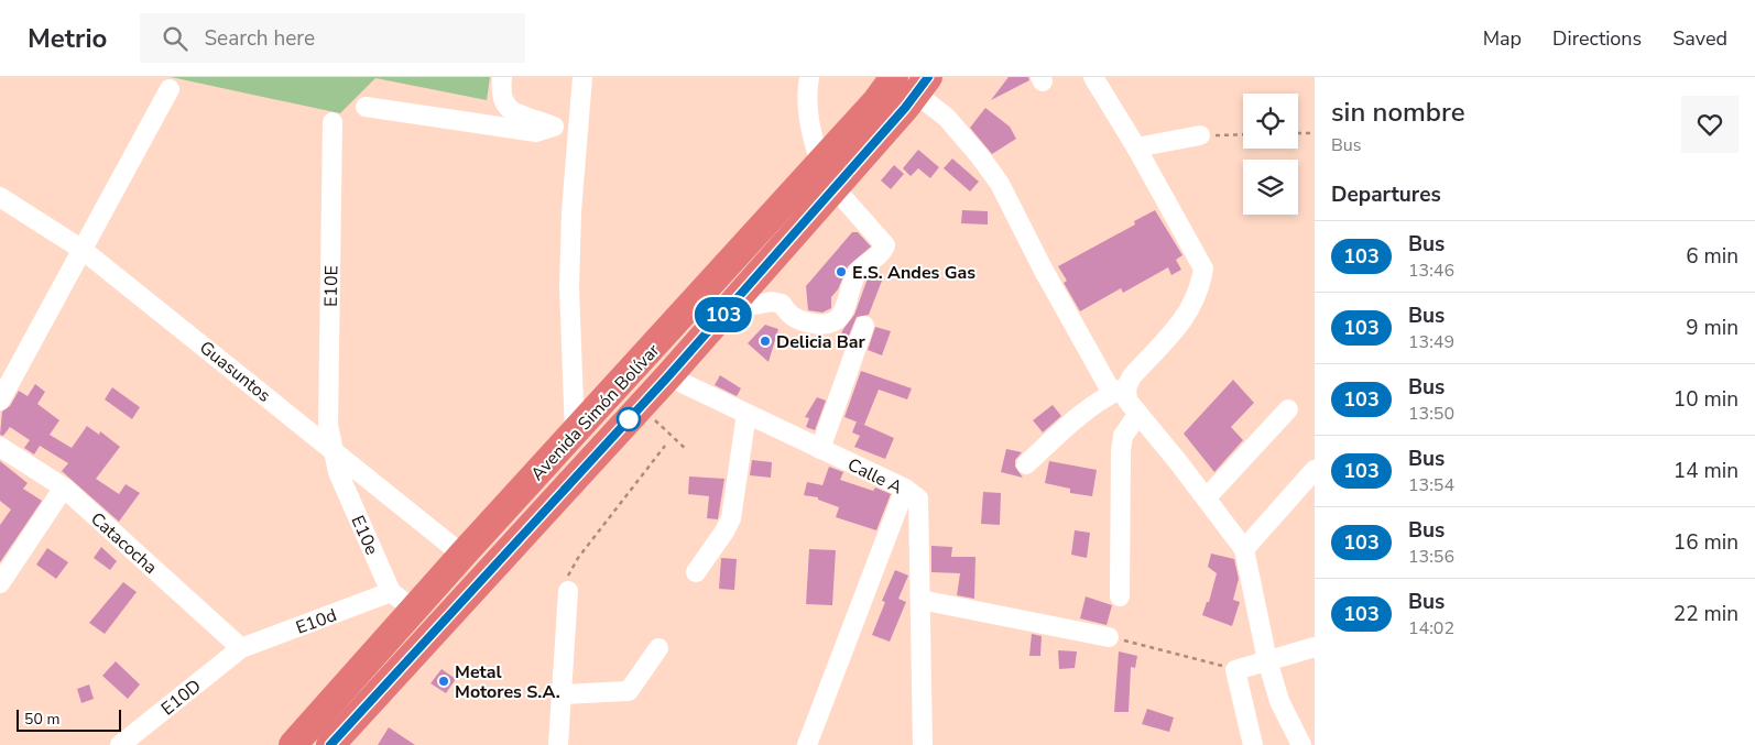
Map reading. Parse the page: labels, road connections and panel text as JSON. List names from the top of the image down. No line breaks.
{"streets":{"highway":["Avenida Simón Bolívar"],"street":["E10E","Guasuntos","Calle A","E10e","Catacocha","E10d","E10D"]},"crossings":[["E10E","Guasuntos"],["E10E","E10e"],["Guasuntos","Avenida Simón Bolívar"],["Guasuntos","E10e"],["Avenida Simón Bolívar","Calle A"],["Avenida Simón Bolívar","E10e"],["E10e","E10d"],["Catacocha","E10d"],["Catacocha","E10D"],["E10d","E10D"]],"places":["E.S. Andes Gas","Delicia Bar","Metal Motores S.A."],"lines":["bus line 103"],"scale_bar":"50 m","page":{"header":"Metrio","search":"Search here","nav":["Map","Directions","Saved"],"on_map":"103","heading":[["sin nombre","Bus"],"Departures"],"list":[{"mark":"103","name":"Bus","note":"13:46","value":"6 min"},{"mark":"103","name":"Bus","note":"13:49","value":"9 min"},{"mark":"103","name":"Bus","note":"13:50","value":"10 min"},{"mark":"103","name":"Bus","note":"13:54","value":"14 min"},{"mark":"103","name":"Bus","note":"13:56","value":"16 min"},{"mark":"103","name":"Bus","note":"14:02","value":"22 min"}],"scale":"50 m"}}
